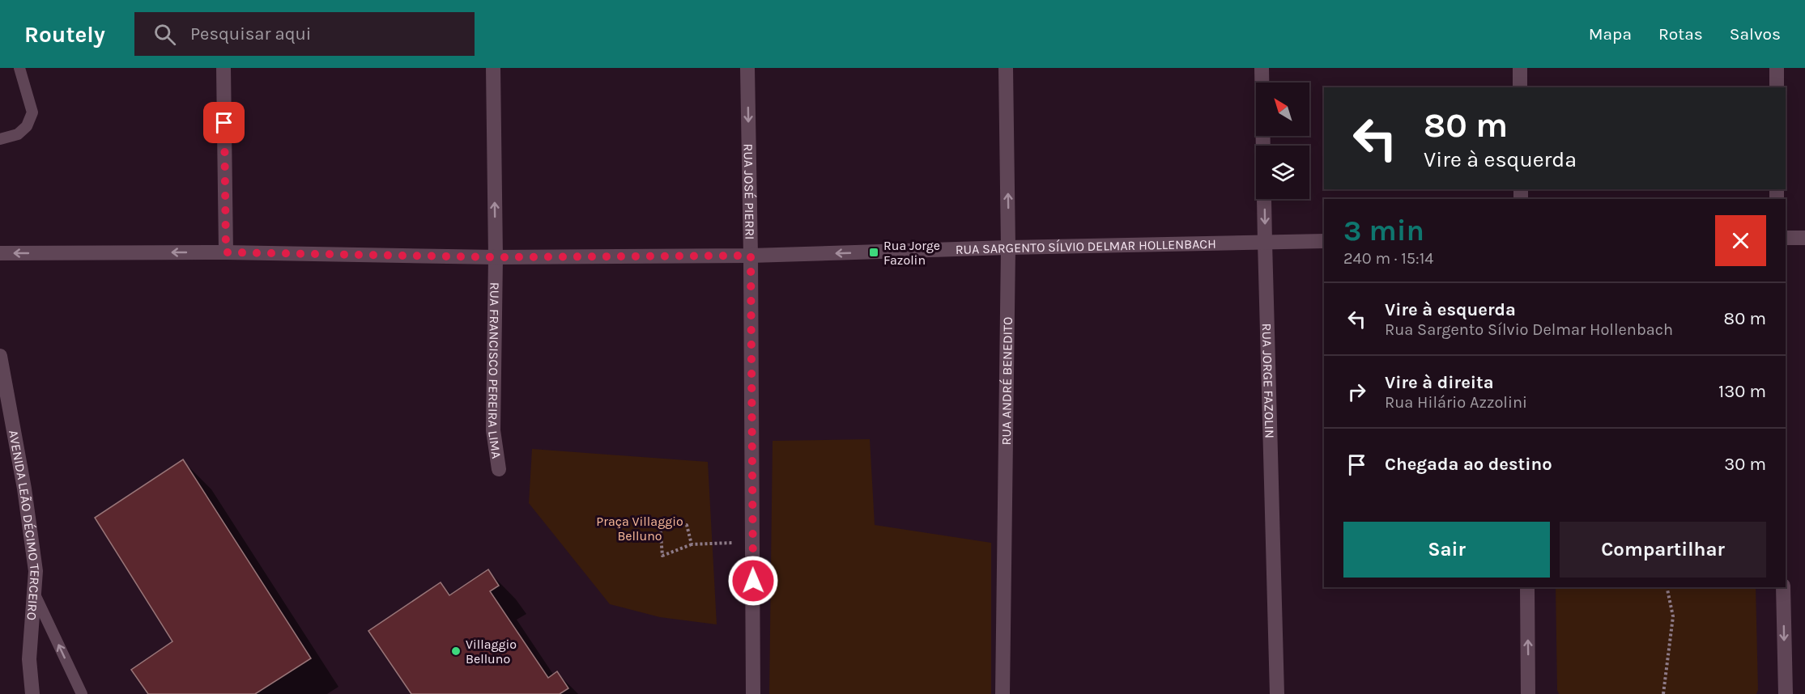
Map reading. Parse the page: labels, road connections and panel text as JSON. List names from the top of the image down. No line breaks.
{"streets":{"street":["RUA JOSÉ PIERRI","RUA SARGENTO SÍLVIO DELMAR HOLLENBACH","RUA FRANCISCO PEREIRA LIMA","RUA ANDRÉ BENEDITO","RUA JORGE FAZOLIN","AVENIDA LEÃO DÉCIMO TERCEIRO"]},"crossings":[["RUA JOSÉ PIERRI","RUA SARGENTO SÍLVIO DELMAR HOLLENBACH"],["RUA SARGENTO SÍLVIO DELMAR HOLLENBACH","RUA FRANCISCO PEREIRA LIMA"],["RUA SARGENTO SÍLVIO DELMAR HOLLENBACH","RUA ANDRÉ BENEDITO"],["RUA SARGENTO SÍLVIO DELMAR HOLLENBACH","RUA JORGE FAZOLIN"]],"one_way":["RUA SARGENTO SÍLVIO DELMAR HOLLENBACH","RUA FRANCISCO PEREIRA LIMA"],"parks":["Praça Villaggio Belluno"],"places":{"transit":["Rua Jorge Fazolin"],"other":["Villaggio Belluno"]},"north":"top left","page":{"header":"Routely","search":"Pesquisar aqui","nav":["Mapa","Rotas","Salvos"],"turn":["80 m","Vire à esquerda"],"heading":["3 min","240 m · 15:14"],"list":[{"name":"Vire à esquerda","note":"Rua Sargento Sílvio Delmar Hollenbach","value":"80 m"},{"name":"Vire à direita","note":"Rua Hilário Azzolini","value":"130 m"},{"name":"Chegada ao destino","value":"30 m"}],"buttons":["Sair","Compartilhar"]}}
